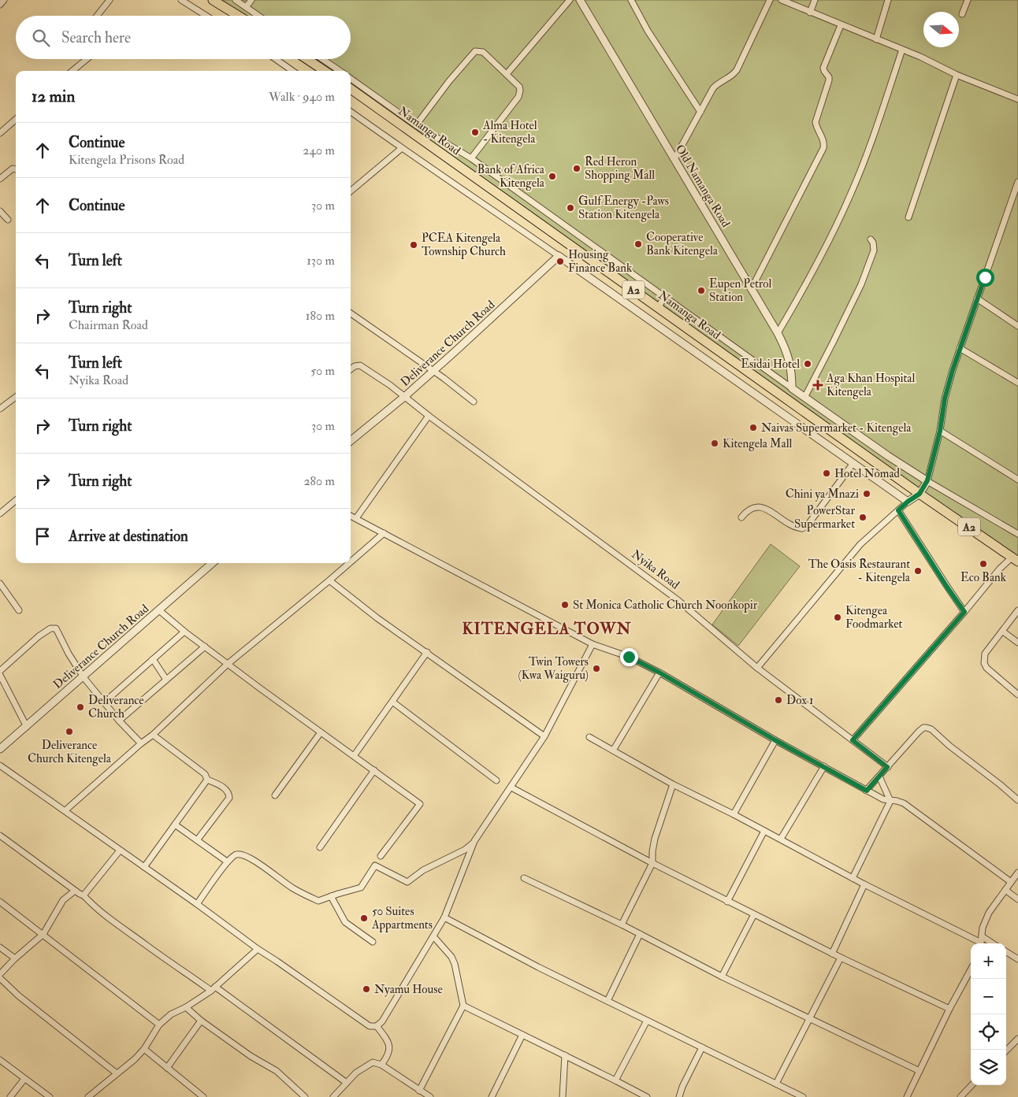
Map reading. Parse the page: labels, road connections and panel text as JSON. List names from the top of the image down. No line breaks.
{"streets":{"highway":["Namanga Road","A2"],"street":["Old Namanga Road","Deliverance Church Road","Nyika Road"]},"crossings":[["Deliverance Church Road","Nyika Road"]],"districts":["KITENGELA TOWN"],"places":{"other":["Alma Hotel - Kitengela","Red Heron Shopping Mall","Bank of Africa Kitengela","Gulf Energy -Paws Station Kitengela","Cooperative Bank Kitengela","PCEA Kitengela Township Church","Housing Finance Bank","Eupen Petrol Station","Esidai Hotel","Naivas Supermarket - Kitengela","Kitengela Mall","Hotel Nomad","Chini ya Mnazi","PowerStar Supermarket","Eco Bank","The Oasis Restaurant - Kitengela","St Monica Catholic Church Noonkopir","Kitengea Foodmarket","Twin Towers (Kwa Waiguru)","Dox 1","Deliverance Church","Deliverance Church Kitengela","50 Suites Appartments","Nyamu House"],"health":["Aga Khan Hospital Kitengela"]},"north":"right","page":{"search":"Search here","heading":["12 min","Walk · 940 m"],"list":[["Continue","Kitengela Prisons Road","240 m"],["Continue","30 m"],["Turn left","130 m"],["Turn right","Chairman Road","180 m"],["Turn left","Nyika Road","50 m"],["Turn right","30 m"],["Turn right","280 m"],"Arrive at destination"],"map_buttons":["+","−"]}}
